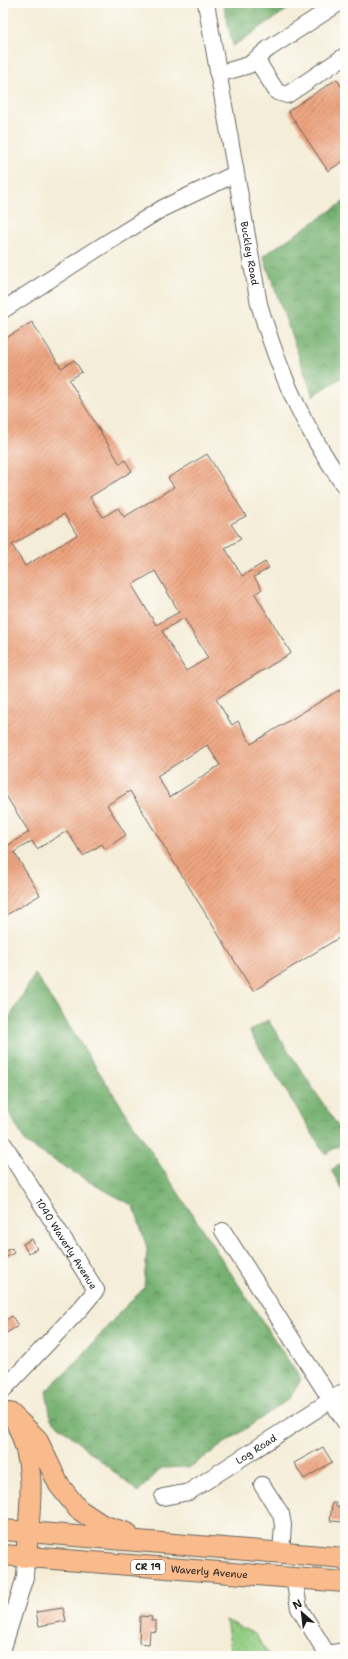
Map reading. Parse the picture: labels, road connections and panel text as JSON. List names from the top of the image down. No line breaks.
{"streets":{"main road":["CR 19","Waverly Avenue"],"street":["Buckley Road","1040 Waverly Avenue","Log Road"]},"crossings":[["CR 19","Waverly Avenue"]],"north":"top left"}
